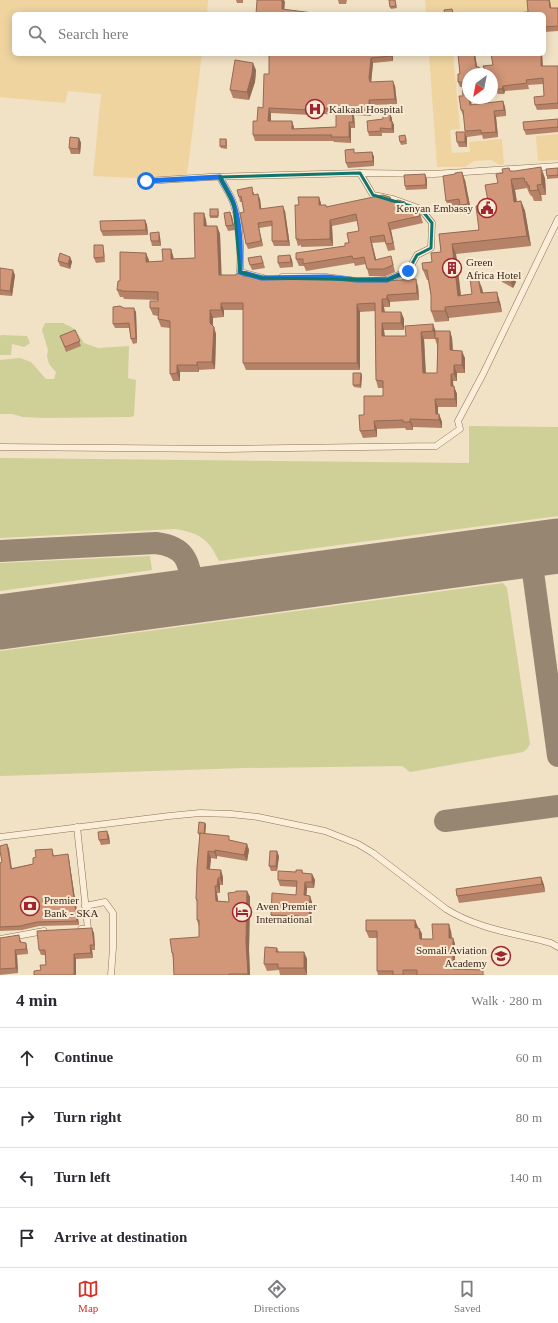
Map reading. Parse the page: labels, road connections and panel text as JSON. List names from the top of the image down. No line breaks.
{"places":{"hospital":["Kalkaal Hospital"],"public building":["Kenyan Embassy"],"building":["Green Africa Hotel"],"bank":["Premier Bank - SKA"],"hotel":["Aven Premier International"],"school or university":["Somali Aviation Academy"]},"north":"bottom left","page":{"search":"Search here","heading":["4 min","Walk · 280 m"],"list":[["Continue","60 m"],["Turn right","80 m"],["Turn left","140 m"],"Arrive at destination"],"nav":["Map","Directions","Saved"]}}
